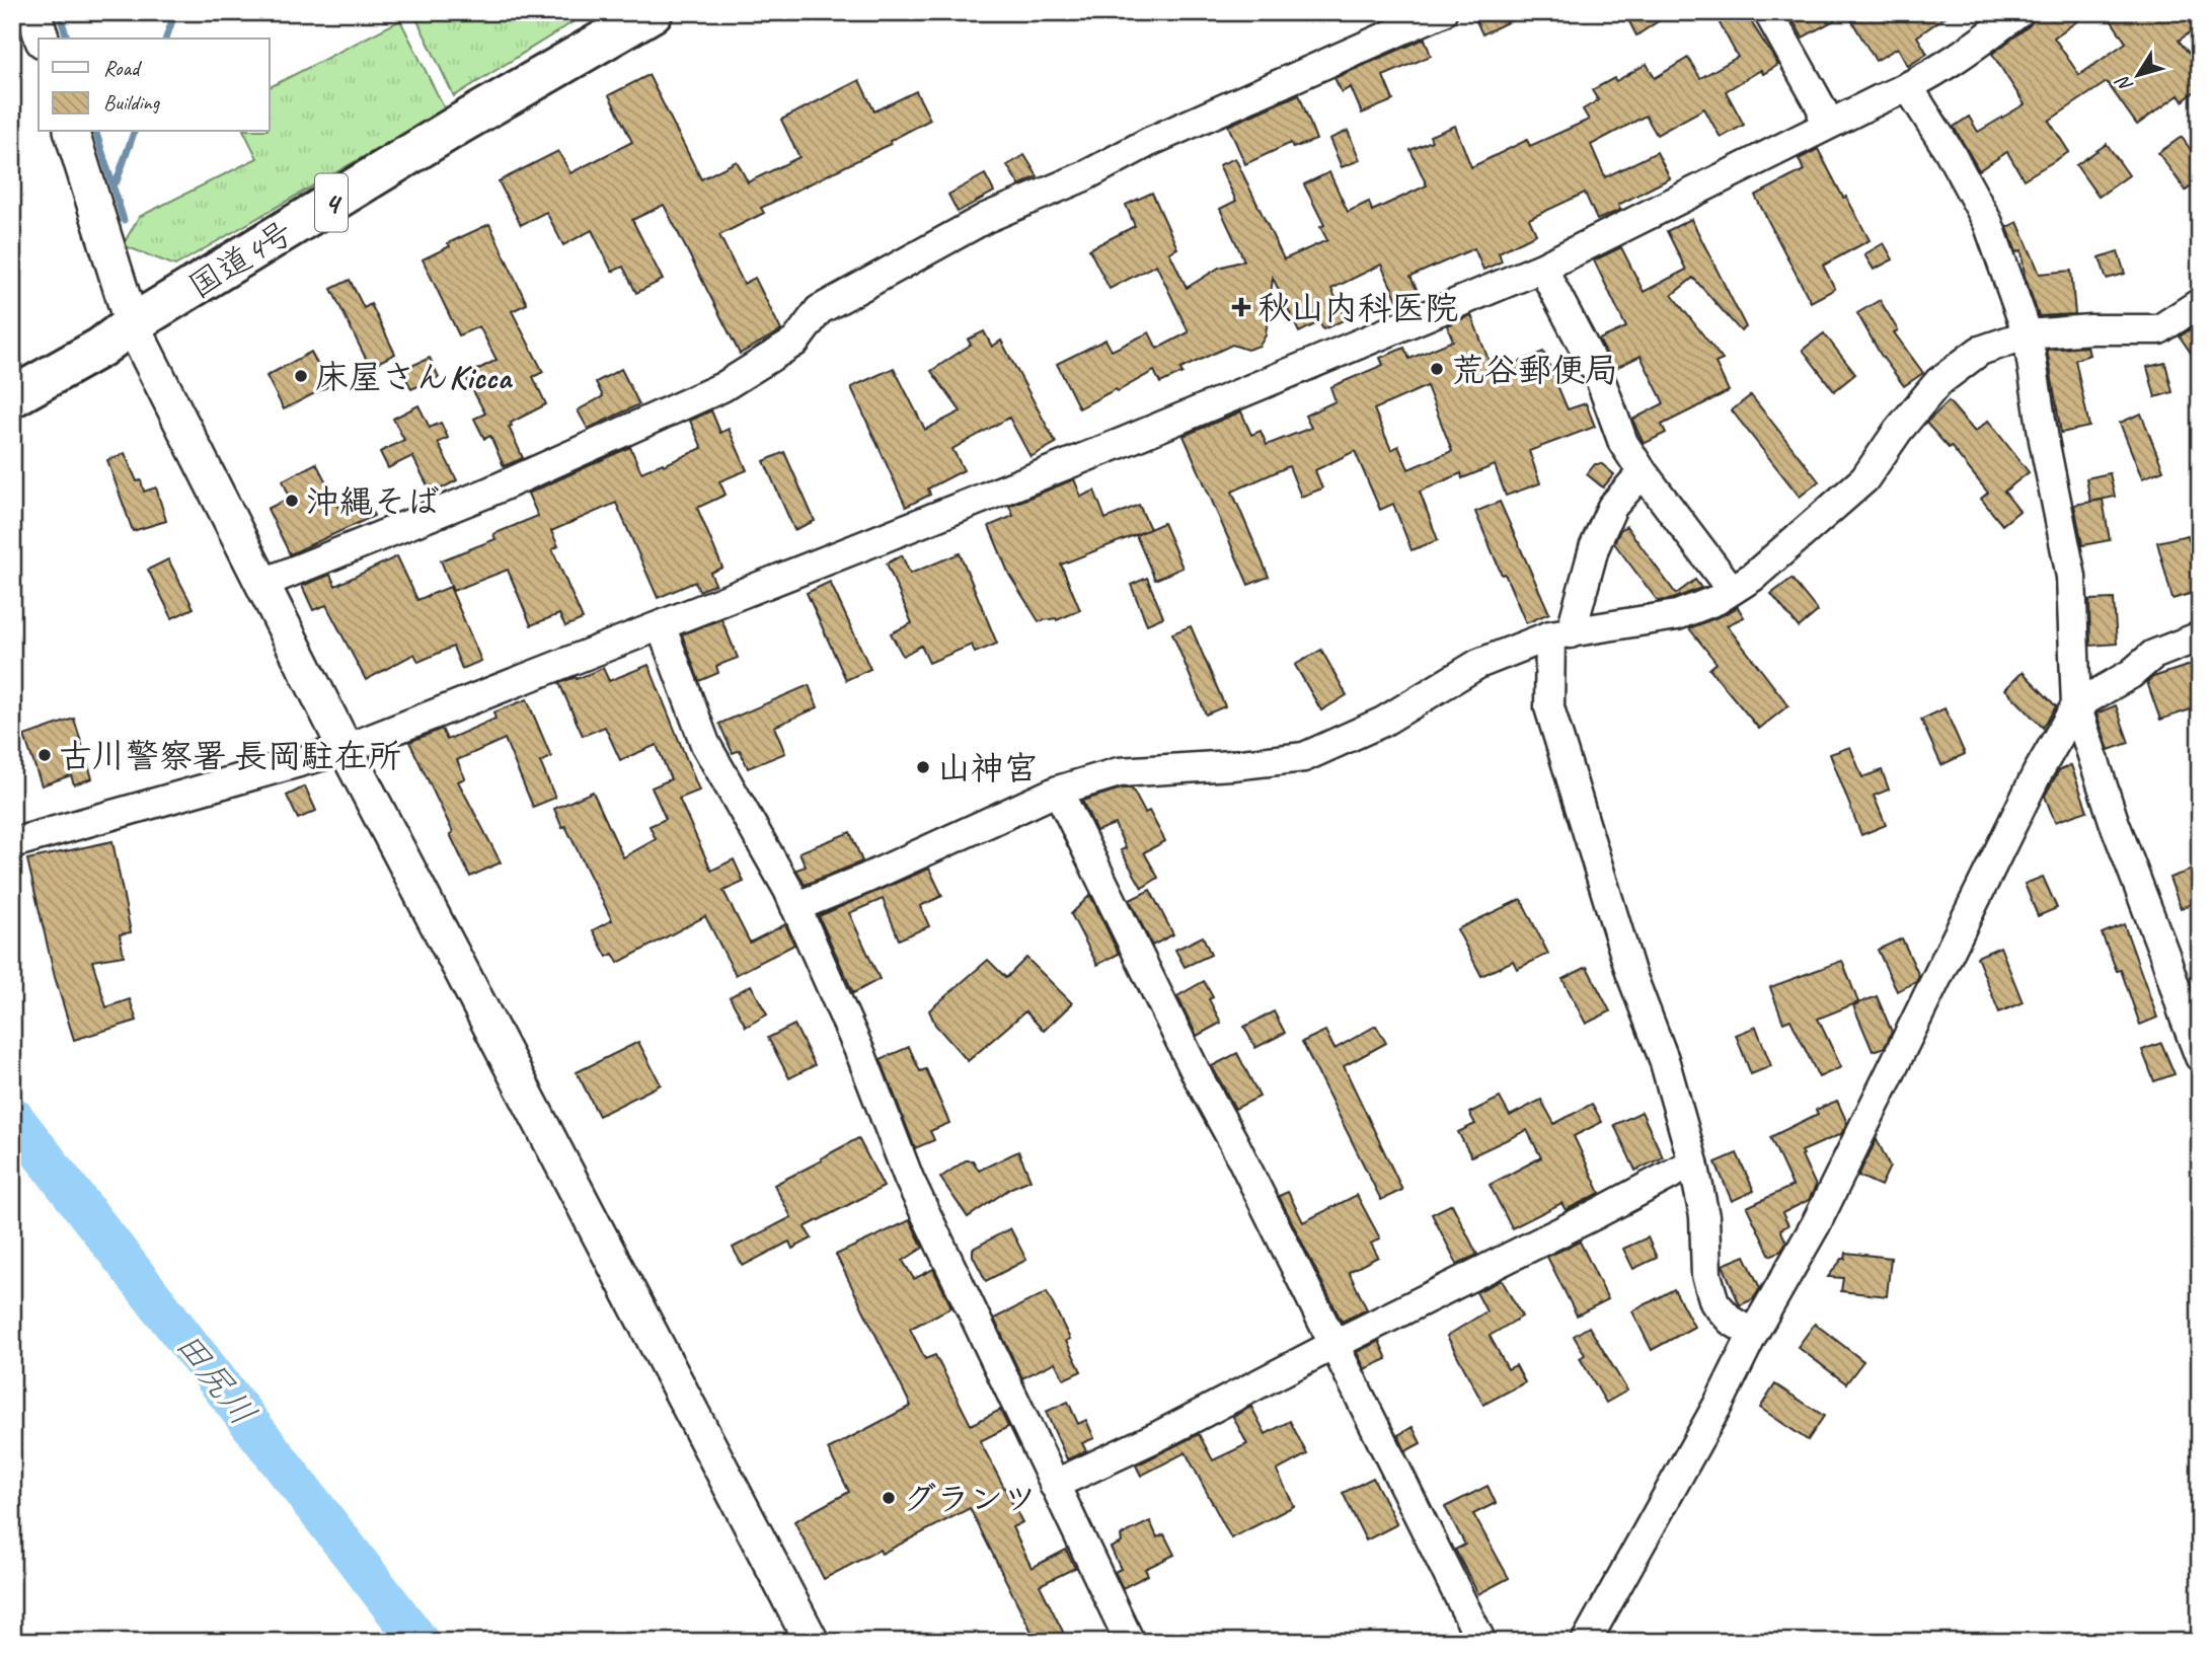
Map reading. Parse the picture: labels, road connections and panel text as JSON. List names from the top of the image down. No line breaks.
{"streets":{"highway":["4","国道4号"]},"water":["田尻川"],"places":{"health":["秋山内科医院"],"other":["荒谷郵便局","床屋さんKicca","沖縄そば","古川警察署 長岡駐在所","山神宮","グランツ"]},"legend":["Road","Building"],"north":"bottom left"}
